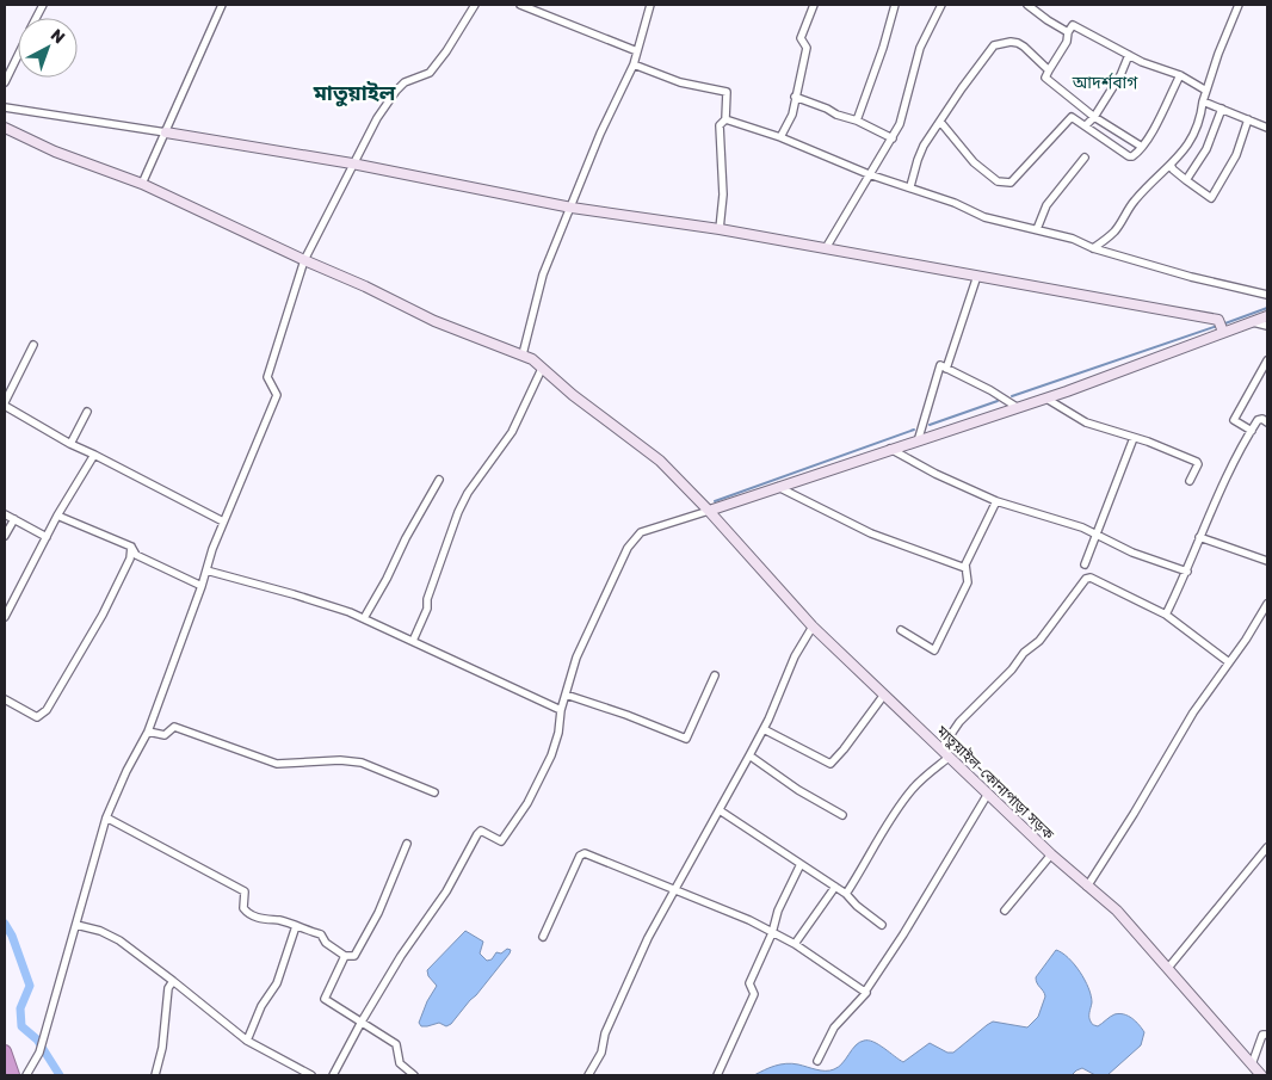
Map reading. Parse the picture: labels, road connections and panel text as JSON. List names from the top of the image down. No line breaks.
{"streets":{"street":["মাতুয়াইল-কোনাপাড়া সড়ক"]},"districts":["আদর্শবাগ","মাতুয়াইল"],"north":"top right"}
